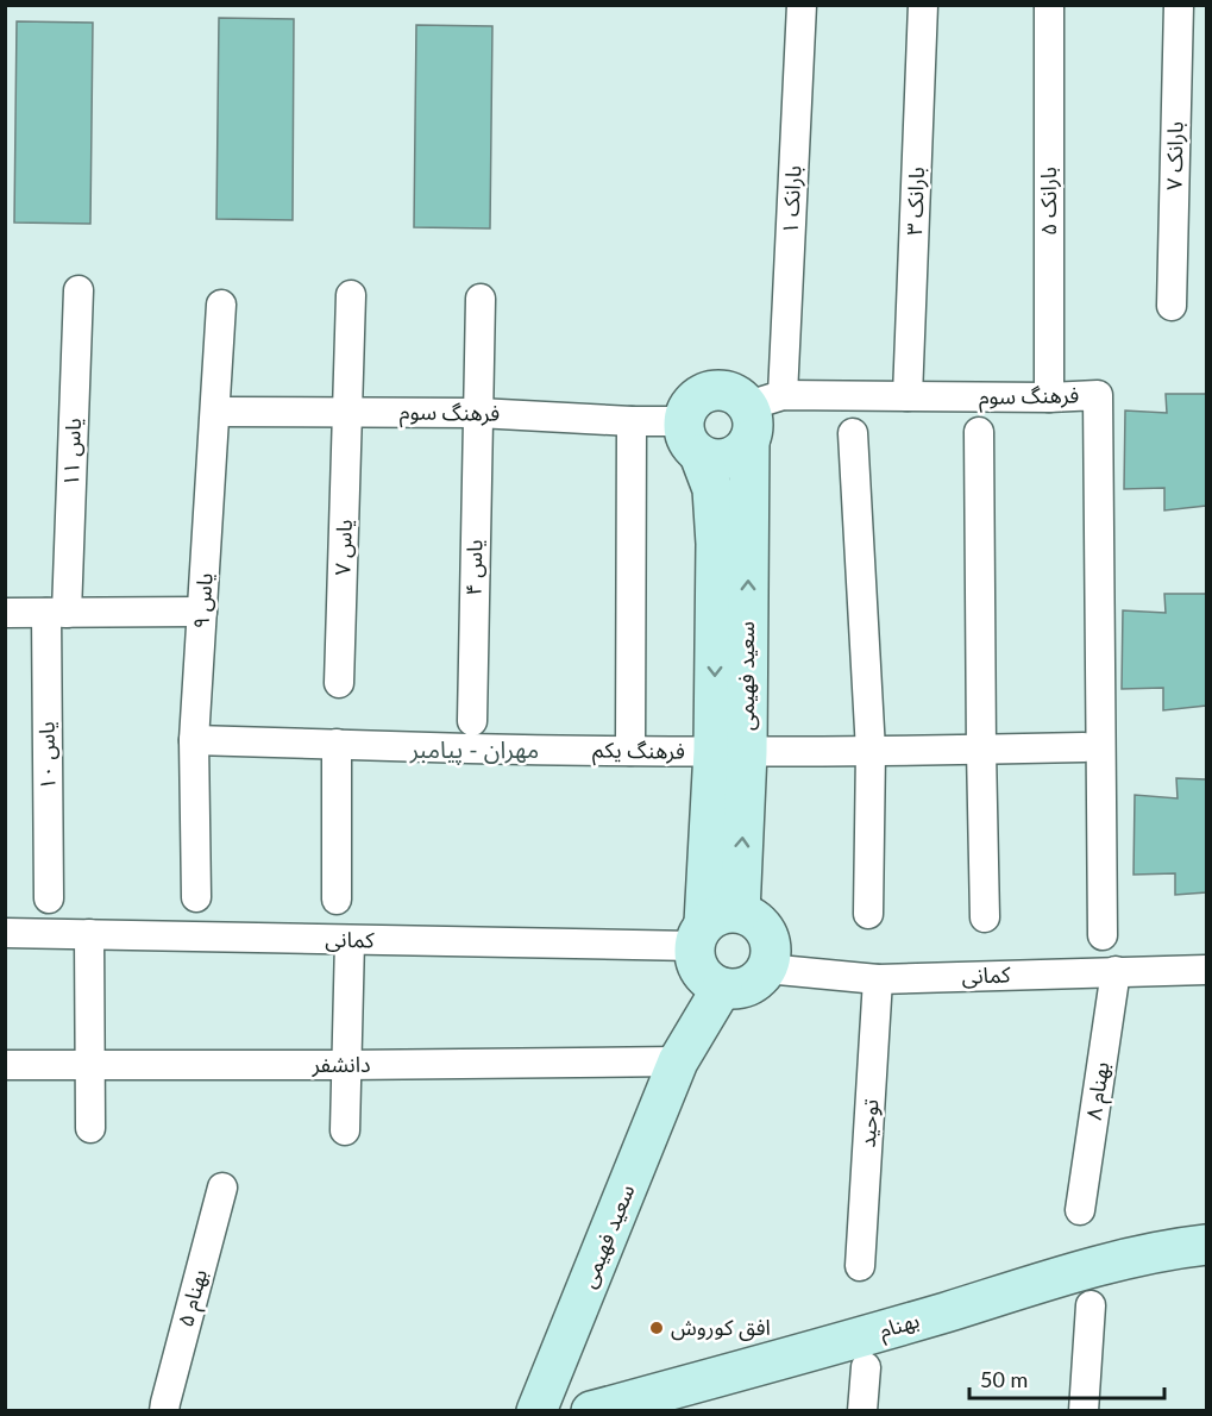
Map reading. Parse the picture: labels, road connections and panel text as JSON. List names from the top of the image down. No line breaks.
{"streets":{"main road":["سعید فهیمی","بهنام"],"street":["بارانک ۷","بارانک ۱","بارانک ۳","بارانک ۵","فرهنگ سوم","یاس ۱۱","یاس ۷","یاس ۴","یاس ۹","فرهنگ یکم","یاس ۱۰","کمانی","دانشفر","بهنام ۸","توحید","بهنام ۵"]},"crossings":[["بارانک ۱","فرهنگ سوم"],["بارانک ۱","سعید فهیمی"],["بارانک ۳","فرهنگ سوم"],["بارانک ۵","فرهنگ سوم"],["فرهنگ سوم","یاس ۷"],["فرهنگ سوم","یاس ۴"],["فرهنگ سوم","یاس ۹"],["فرهنگ سوم","سعید فهیمی"],["یاس ۱۱","یاس ۱۰"],["یاس ۹","فرهنگ یکم"],["سعید فهیمی","فرهنگ یکم"],["سعید فهیمی","کمانی"],["سعید فهیمی","دانشفر"],["کمانی","بهنام ۸"],["کمانی","توحید"]],"districts":["مهران - پیامبر"],"places":["افق کوروش"],"scale_bar":"50 m"}
